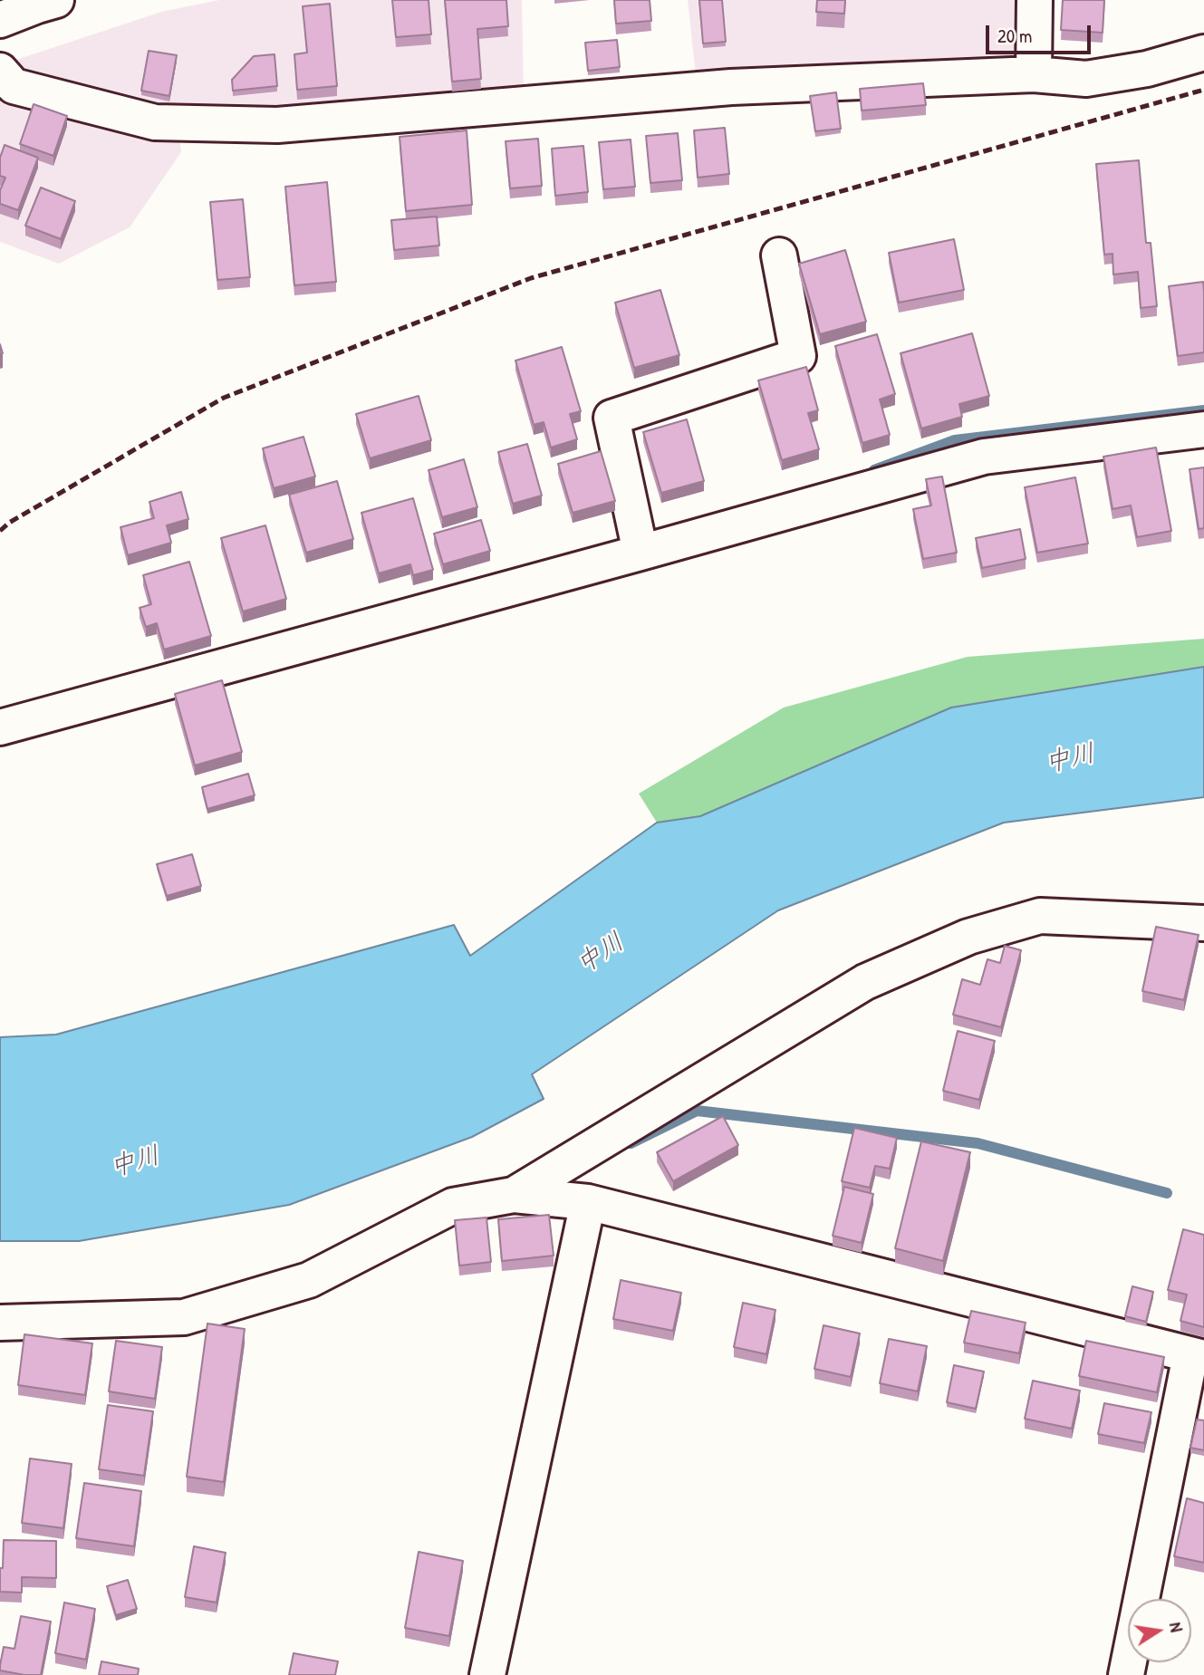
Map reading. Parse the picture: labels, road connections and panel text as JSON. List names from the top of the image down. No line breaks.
{"water":["中川"],"scale_bar":"20 m","north":"right"}
